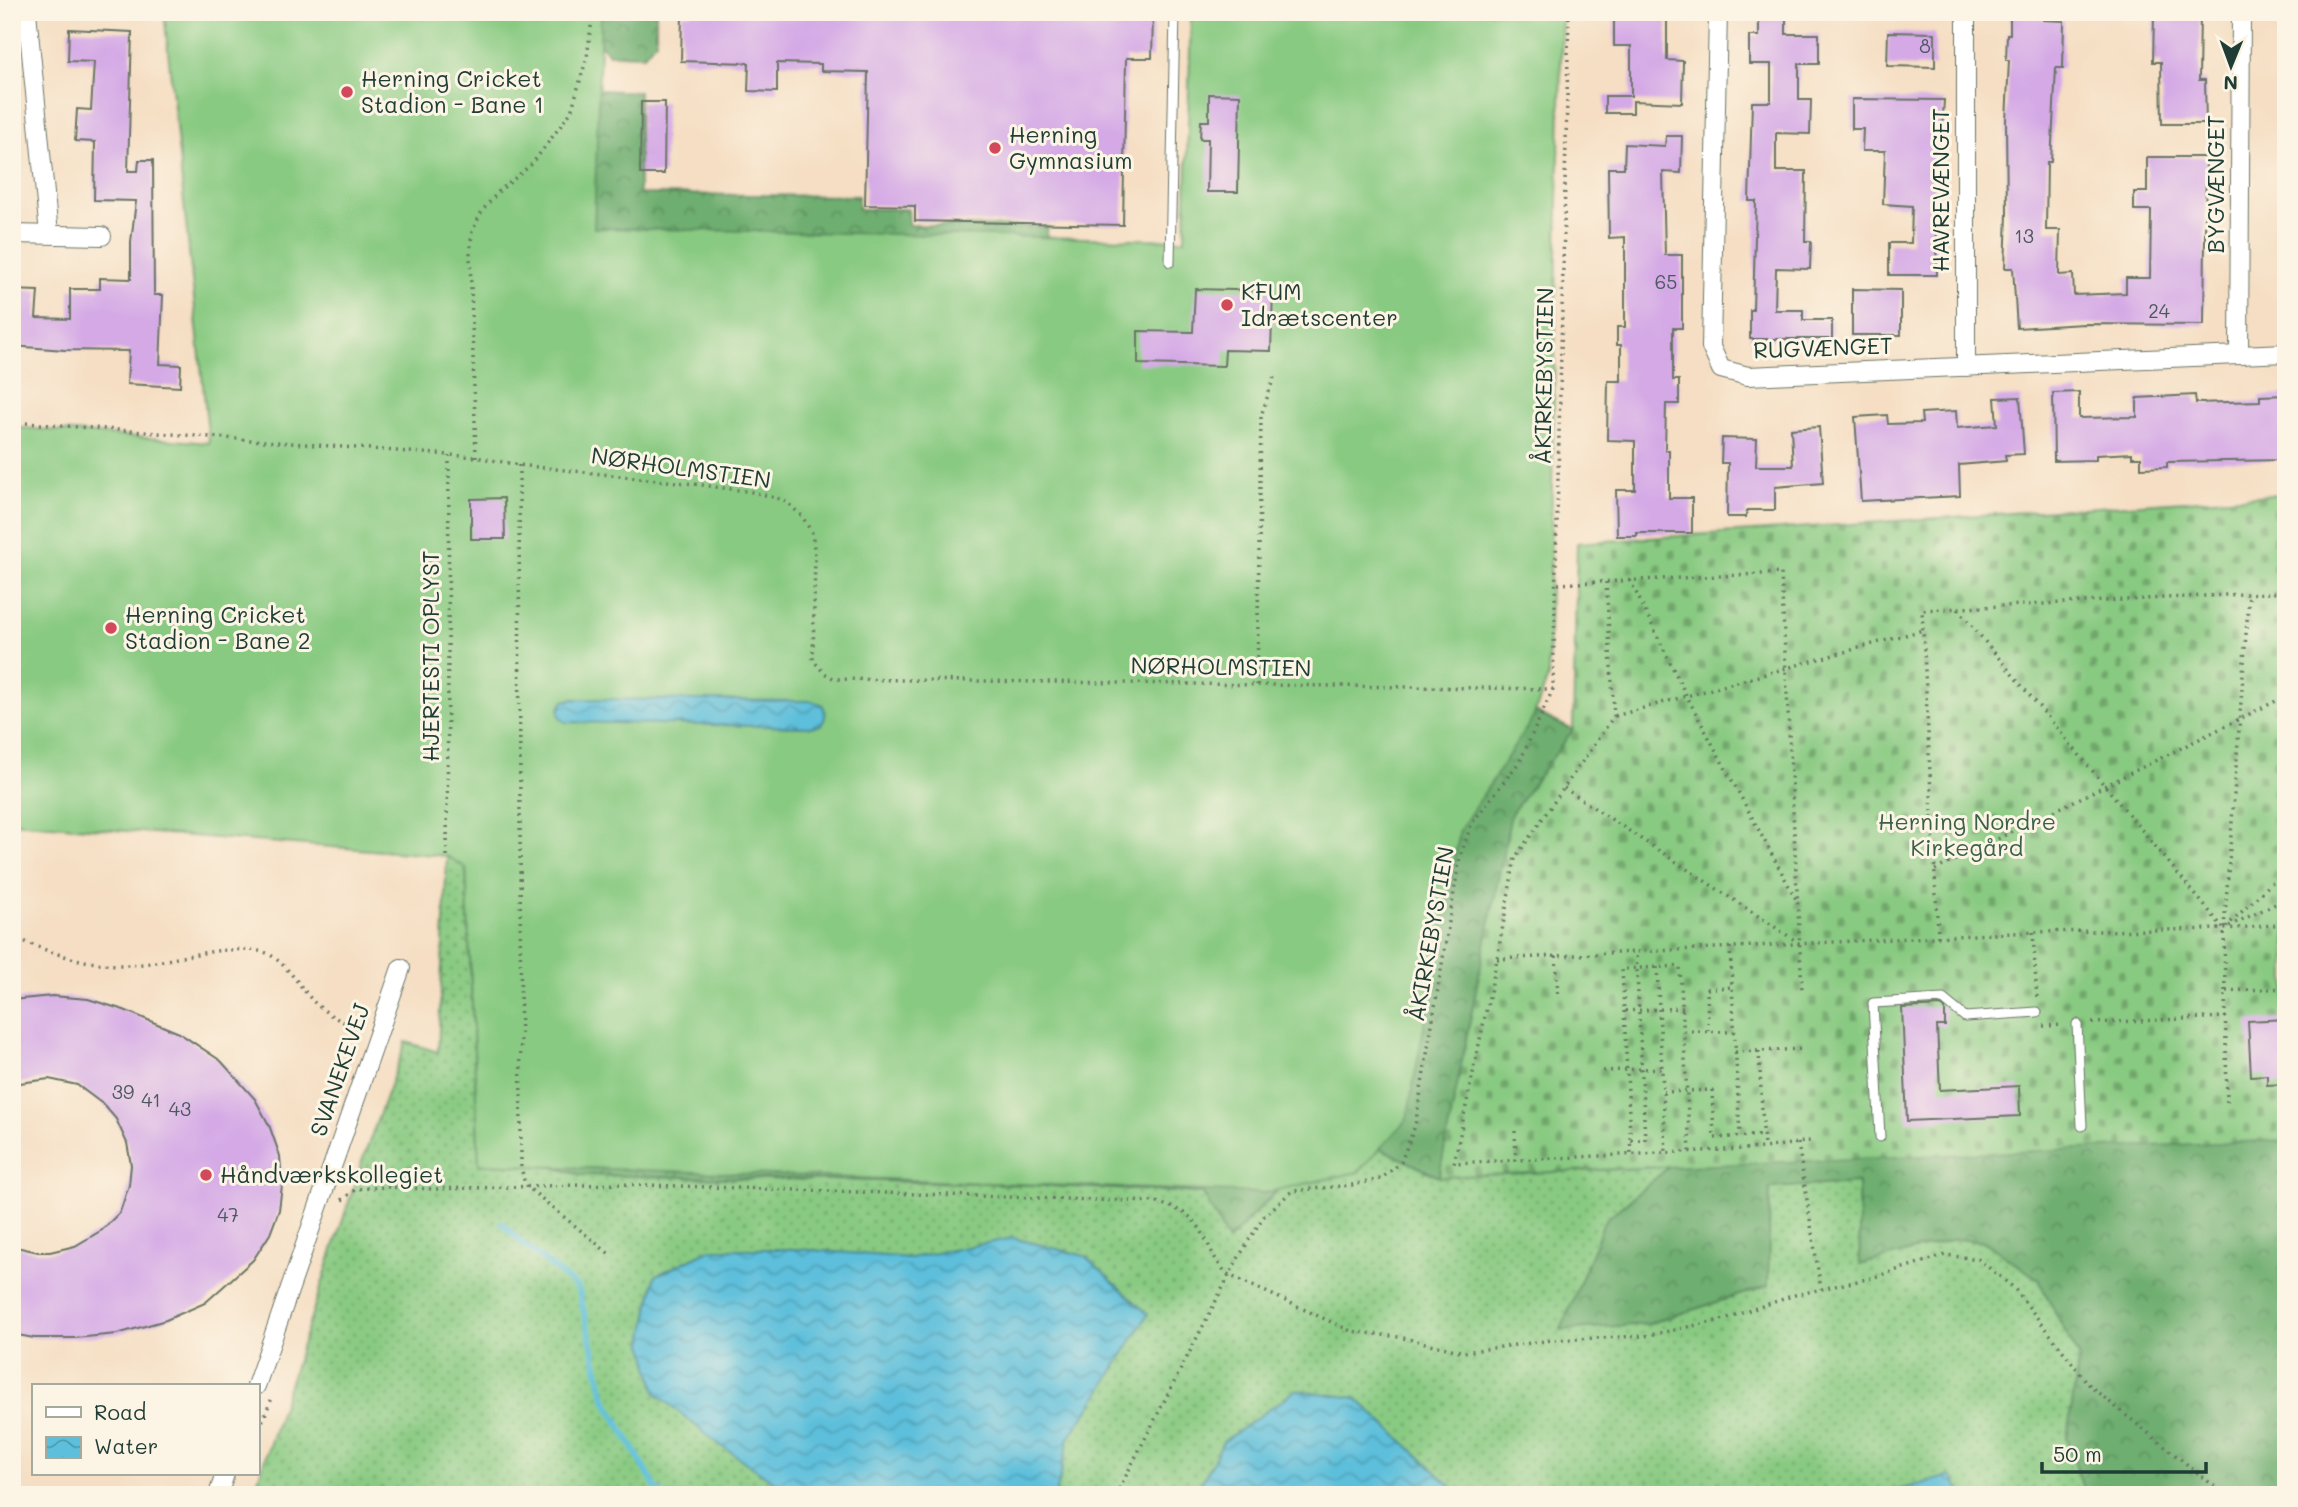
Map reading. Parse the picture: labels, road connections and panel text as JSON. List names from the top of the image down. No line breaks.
{"streets":{"street":["BYGVÆNGET","HAVREVÆNGET","RUGVÆNGET","SVANEKEVEJ"],"path":["ÅKIRKEBYSTIEN","NØRHOLMSTIEN","HJERTESTI OPLYST"]},"crossings":[["BYGVÆNGET","RUGVÆNGET"],["HAVREVÆNGET","RUGVÆNGET"],["ÅKIRKEBYSTIEN","NØRHOLMSTIEN"],["NØRHOLMSTIEN","HJERTESTI OPLYST"]],"parks":["Herning Nordre Kirkegård"],"places":["Herning Cricket Stadion - Bane 1","Herning Gymnasium","KFUM Idrætscenter","Herning Cricket Stadion - Bane 2","Håndværkskollegiet"],"house_numbers":["8","13","65","24","39","41","43","47"],"legend":["Road","Water"],"scale_bar":"50 m","north":"bottom"}
